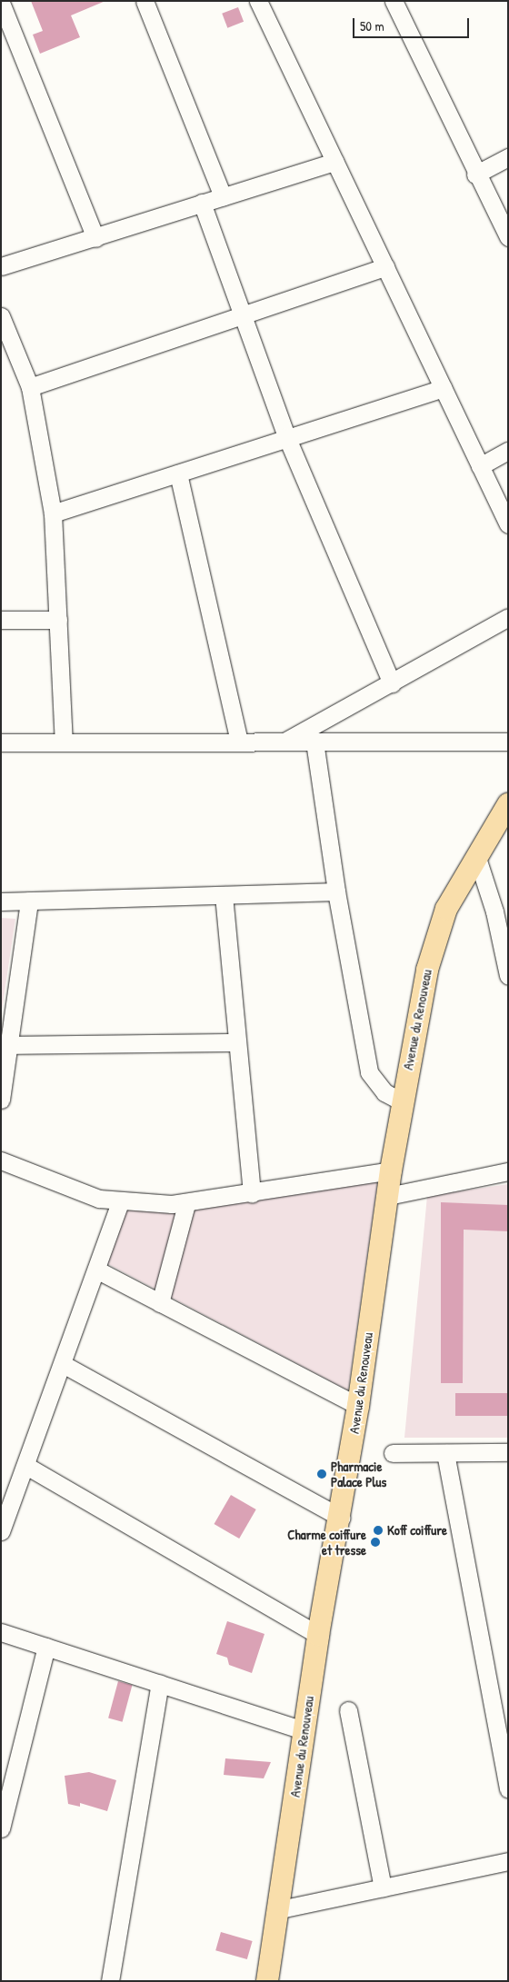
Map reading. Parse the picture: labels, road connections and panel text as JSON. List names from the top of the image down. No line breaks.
{"streets":{"main road":["Avenue du Renouveau"]},"places":["Pharmacie Palace Plus","Koff coiffure","Charme coiffure et tresse"],"scale_bar":"50 m"}
